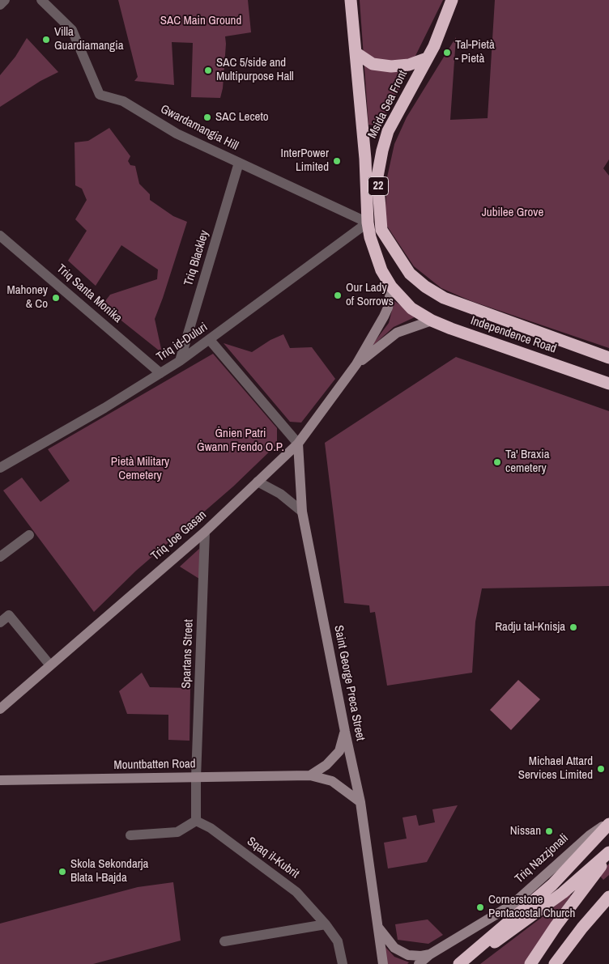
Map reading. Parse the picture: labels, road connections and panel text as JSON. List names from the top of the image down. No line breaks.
{"streets":{"highway":["Msida Sea Front","22","Independence Road","Triq Nazzjonali"],"street":["Gwardamangia Hill","Triq Blackley","Triq Santa Monika","Triq id-Duluri","Triq Joe Gasan","Spartans Street","Saint George Preca Street","Mountbatten Road","Sqaq il-Kubrit"]},"crossings":[["Msida Sea Front","Gwardamangia Hill"],["Msida Sea Front","Independence Road"],["Msida Sea Front","Triq id-Duluri"],["Msida Sea Front","Triq Joe Gasan"],["Gwardamangia Hill","Triq Blackley"],["Gwardamangia Hill","Triq id-Duluri"],["Triq Blackley","Triq id-Duluri"],["Triq Santa Monika","Triq id-Duluri"],["Independence Road","Triq Joe Gasan"],["Triq Joe Gasan","Spartans Street"],["Triq Joe Gasan","Saint George Preca Street"],["Spartans Street","Mountbatten Road"],["Saint George Preca Street","Mountbatten Road"],["Saint George Preca Street","Triq Nazzjonali"]],"parks":["SAC Main Ground","Jubilee Grove","Ġnien Patri Ġwann Frendo O.P.","Pietà Military Cemetery"],"places":["Villa Guardiamangia","Tal-Pietà - Pietà","SAC 5/side and Multipurpose Hall","SAC Leceto","InterPower Limited","Our Lady of Sorrows","Mahoney & Co","Ta' Braxia cemetery","Radju tal-Knisja","Michael Attard Services Limited","Nissan","Skola Sekondarja Blata l-Bajda","Cornerstone Pentacostal Church"]}
